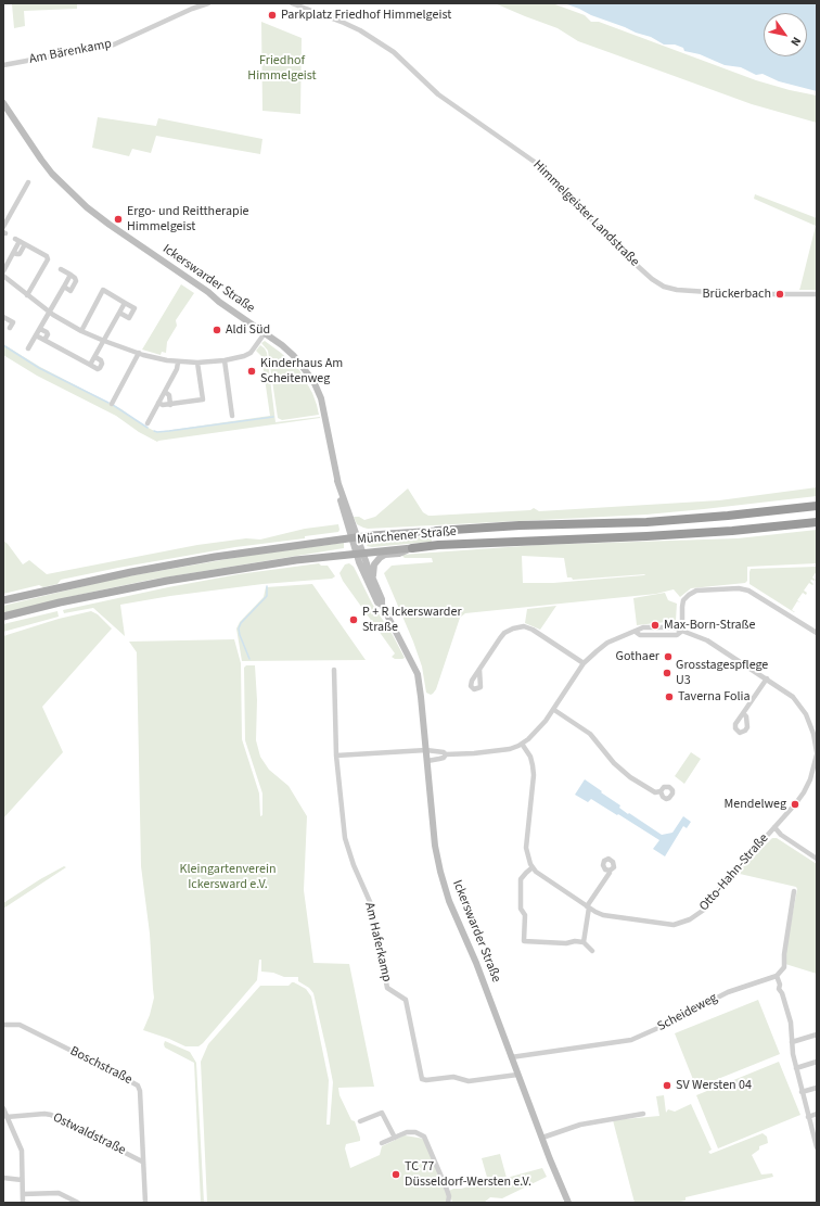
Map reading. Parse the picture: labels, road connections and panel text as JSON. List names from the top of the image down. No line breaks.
{"streets":{"highway":["Münchener Straße"],"main road":["Ickerswarder Straße"],"street":["Am Bärenkamp","Himmelgeister Landstraße","Otto-Hahn-Straße","Am Haferkamp","Scheideweg","Boschstraße","Ostwaldstraße"]},"crossings":[["Ickerswarder Straße","Münchener Straße"],["Ickerswarder Straße","Am Haferkamp"],["Ickerswarder Straße","Scheideweg"],["Boschstraße","Ostwaldstraße"]],"parks":["Friedhof Himmelgeist","Kleingartenverein Ickersward e.V."],"places":["Parkplatz Friedhof Himmelgeist","Ergo- und Reittherapie Himmelgeist","Brückerbach","Aldi Süd","Kinderhaus Am Scheitenweg","P + R Ickerswarder Straße","Max-Born-Straße","Gothaer","Grosstagespflege U3","Taverna Folia","Mendelweg","SV Wersten 04","TC 77 Düsseldorf-Wersten e.V."],"north":"bottom right"}
